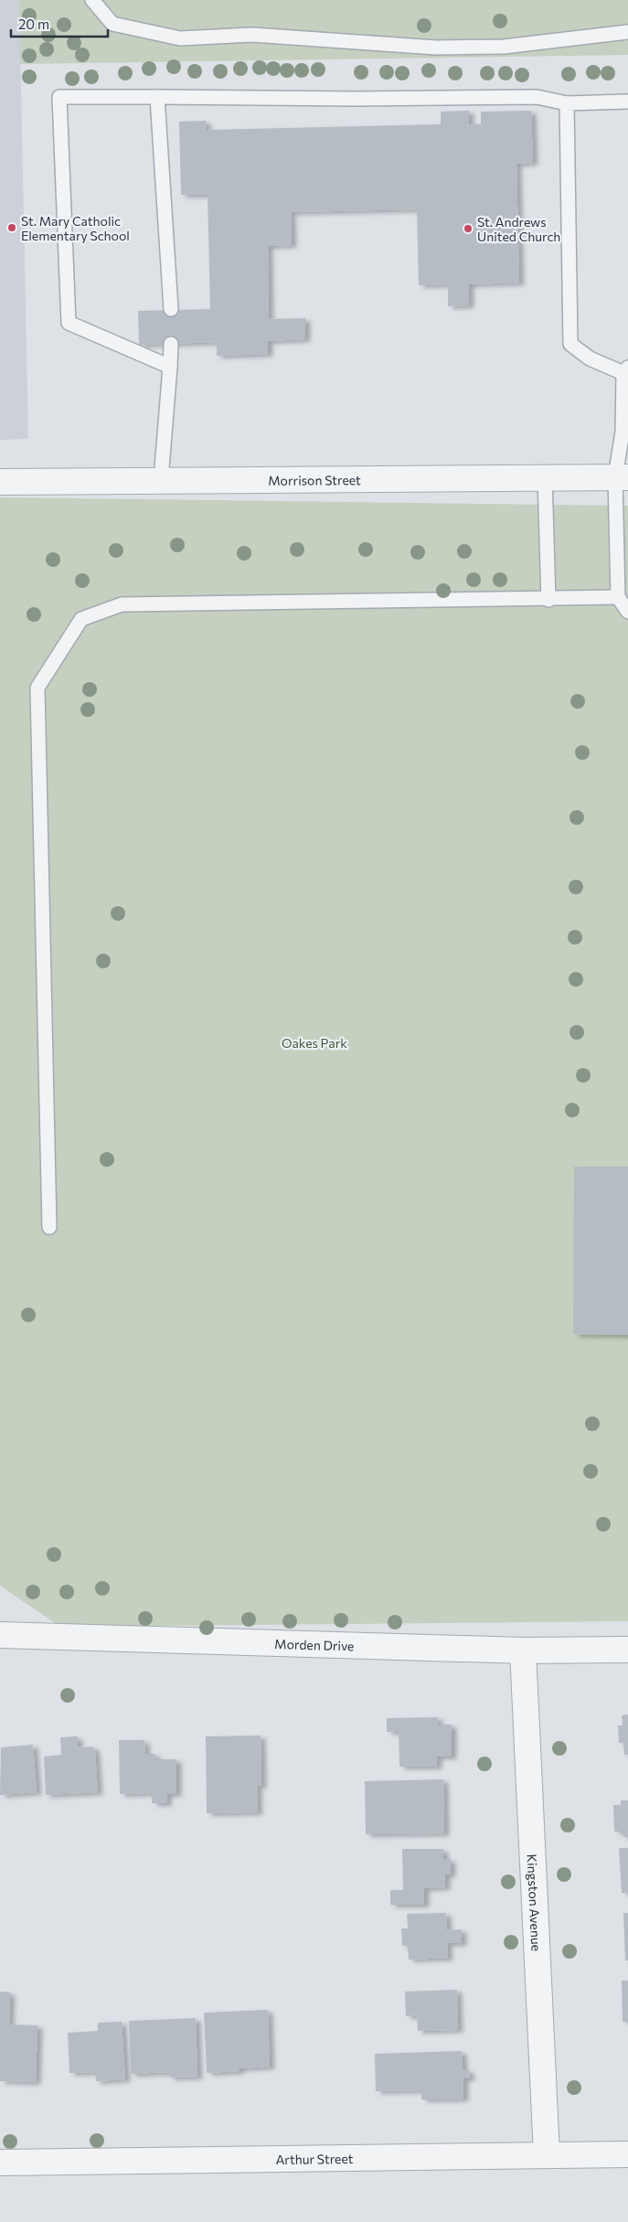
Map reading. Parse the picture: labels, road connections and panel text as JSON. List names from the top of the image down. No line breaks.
{"streets":{"street":["Morrison Street","Morden Drive","Kingston Avenue","Arthur Street"]},"crossings":[["Morden Drive","Kingston Avenue"],["Kingston Avenue","Arthur Street"]],"parks":["Oakes Park"],"places":["St. Mary Catholic Elementary School","St. Andrews United Church"],"scale_bar":"20 m"}
